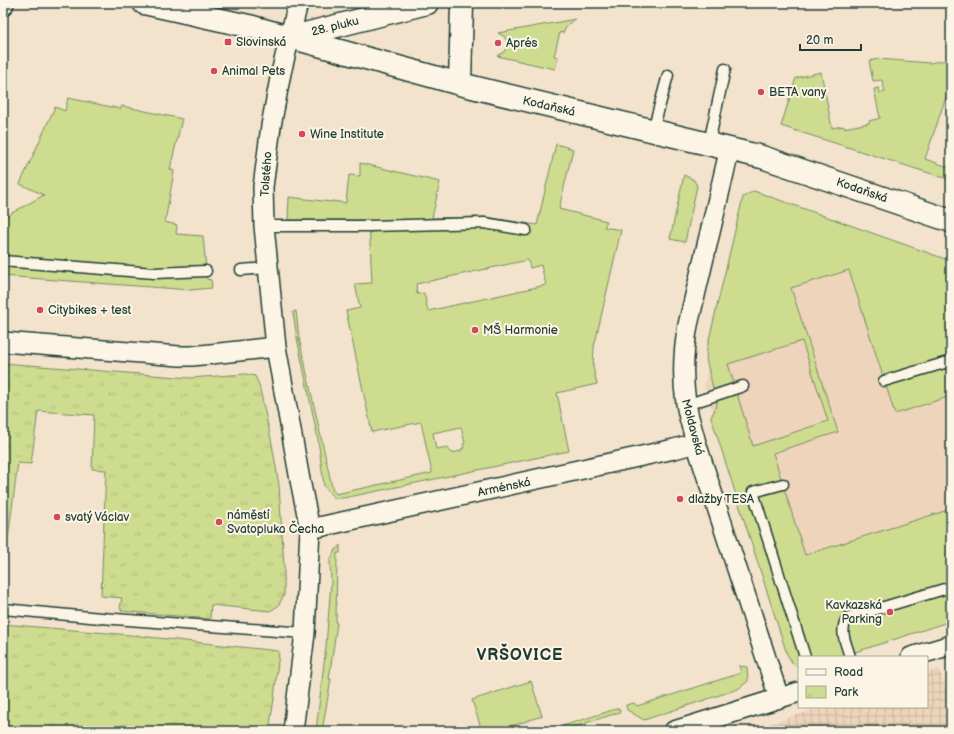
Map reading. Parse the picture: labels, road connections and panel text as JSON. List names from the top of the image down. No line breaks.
{"streets":{"street":["28. pluku","Kodaňská","Tolstého","Moldavská","Arménská"]},"crossings":[["28. pluku","Kodaňská"],["28. pluku","Tolstého"],["Kodaňská","Tolstého"],["Kodaňská","Moldavská"],["Moldavská","Arménská"]],"districts":["VRŠOVICE"],"places":{"transit":["Slovinská"],"other":["Aprés","Animal Pets","BETA vany","Wine Institute","Citybikes + test","MŠ Harmonie","dlažby TESA","svatý Václav","náměstí Svatopluka Čecha","Kavkazská Parking"]},"legend":["Road","Park"],"scale_bar":"20 m"}
